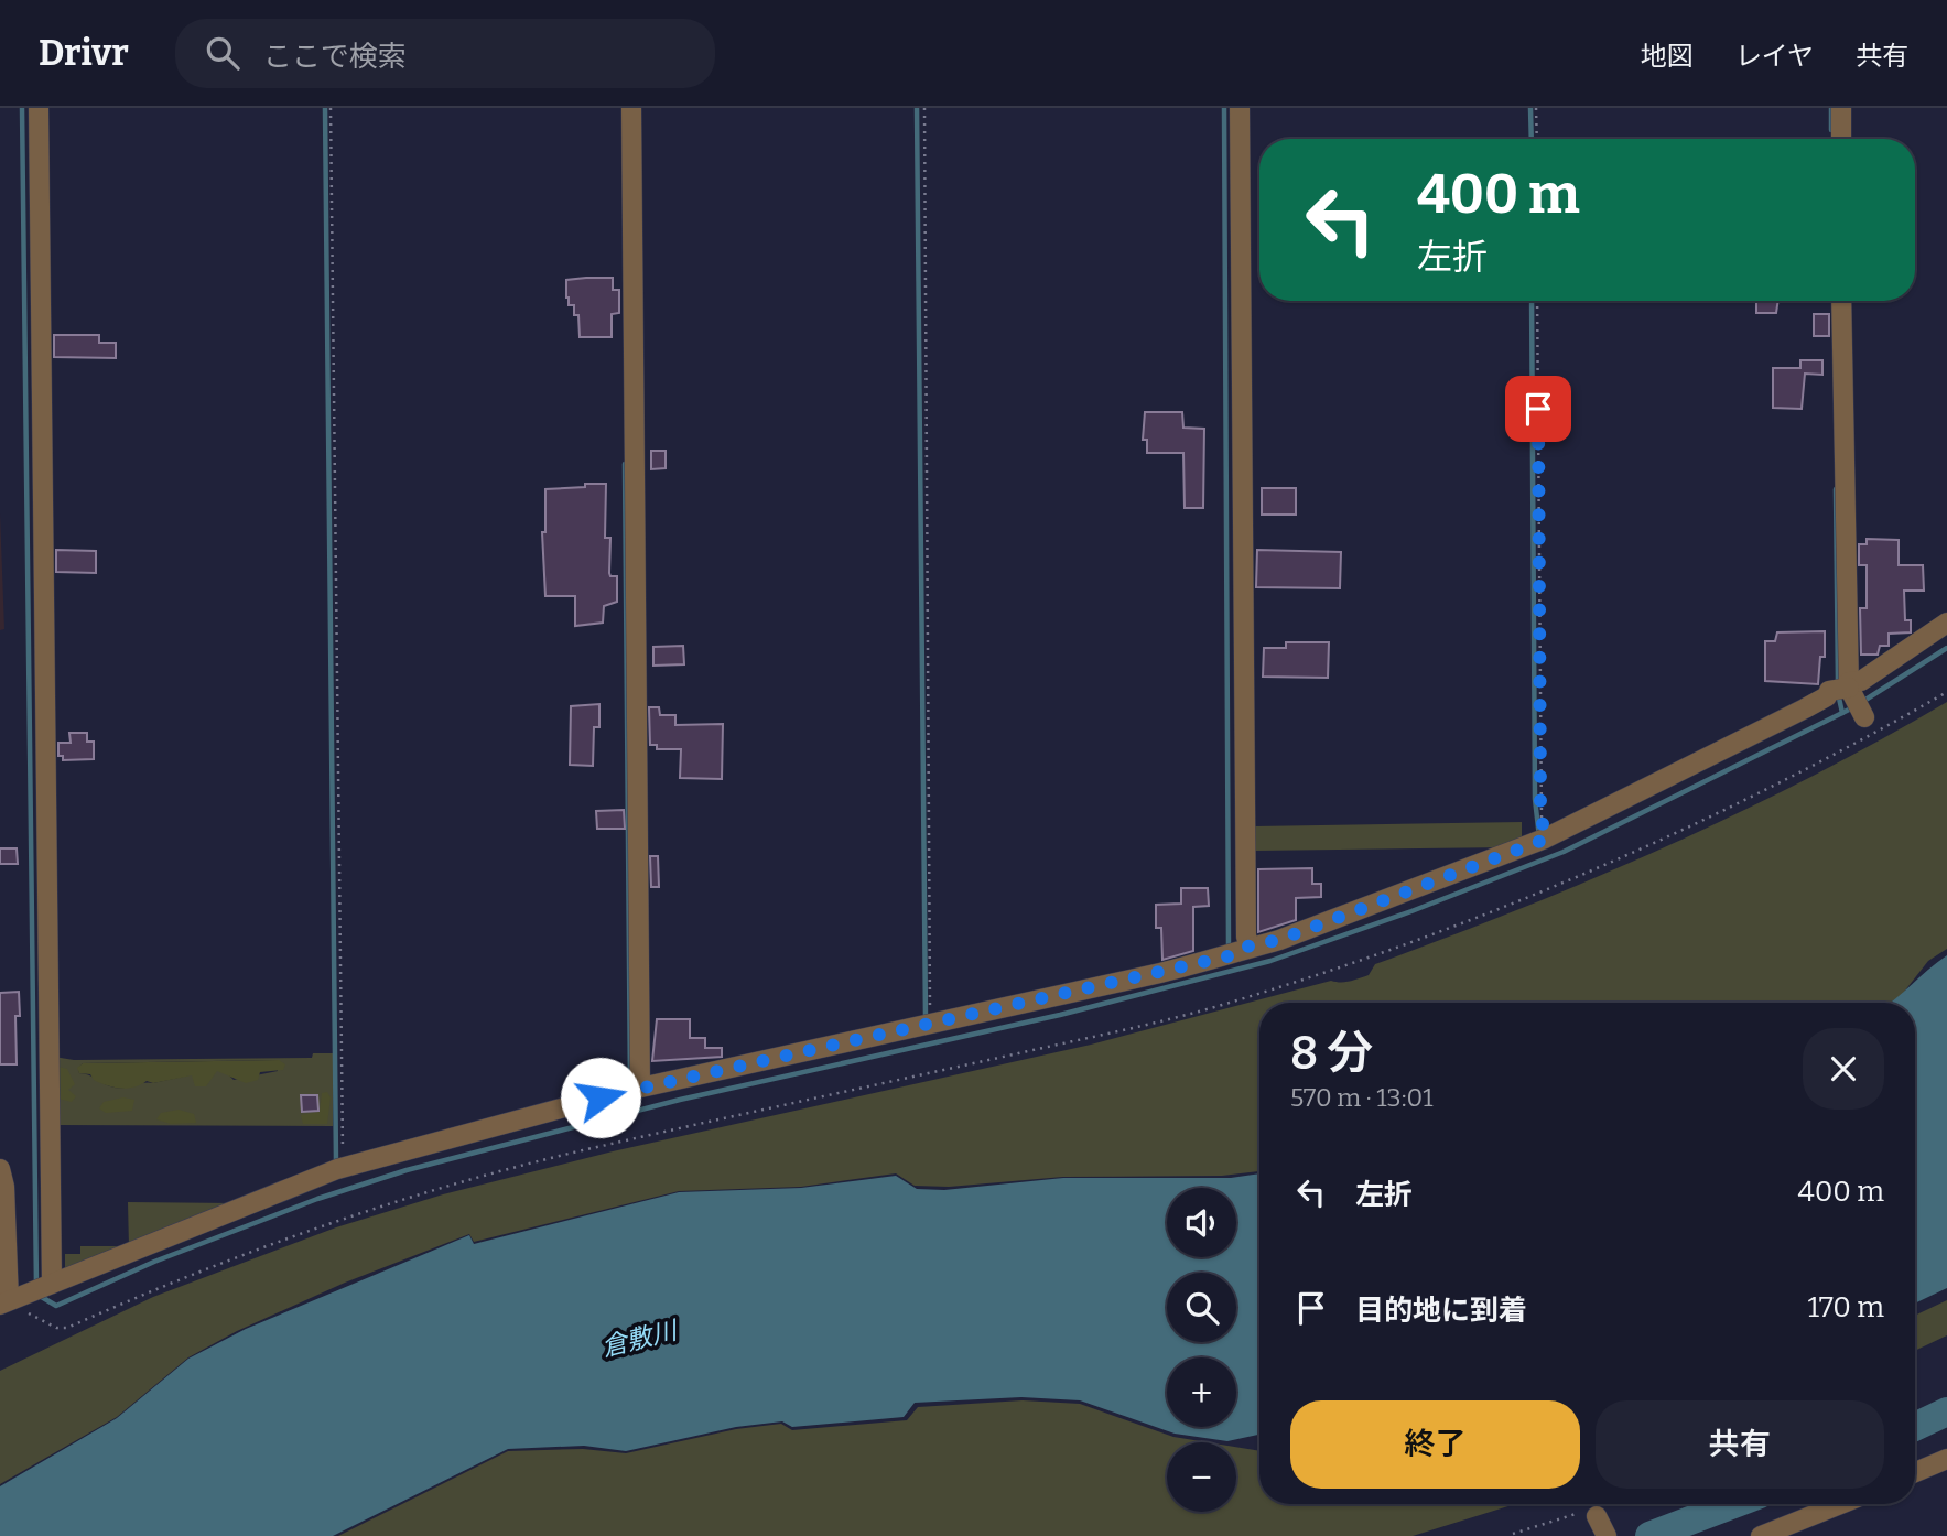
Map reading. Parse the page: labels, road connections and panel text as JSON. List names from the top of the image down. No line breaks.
{"water":["倉敷川"],"page":{"header":"Drivr","search":"ここで検索","nav":["地図","レイヤ","共有"],"turn":["400 m","左折"],"heading":["8 分","570 m · 13:01"],"list":[{"name":"左折","value":"400 m"},{"name":"目的地に到着","value":"170 m"}],"map_buttons":["+","−"],"buttons":["終了","共有"]}}
